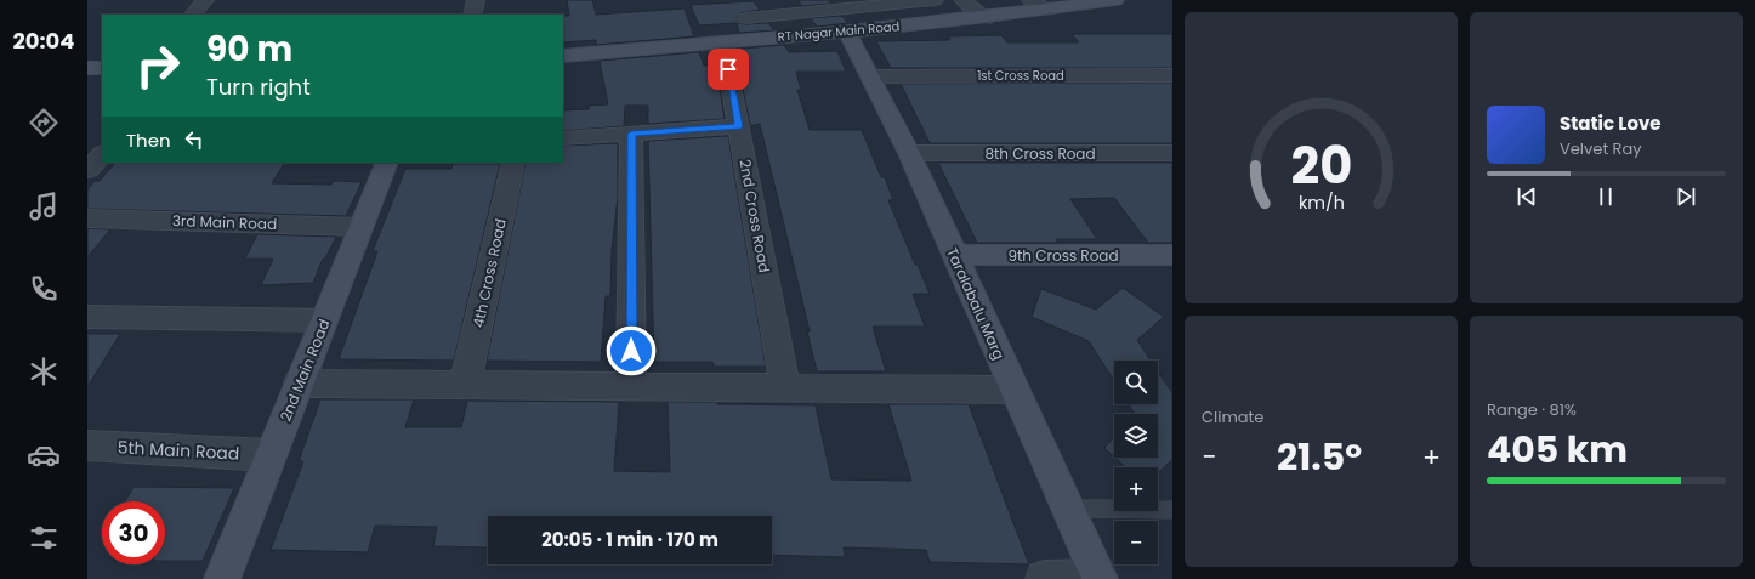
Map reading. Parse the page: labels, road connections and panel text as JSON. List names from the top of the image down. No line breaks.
{"streets":{"street":["RT Nagar Main Road","1st Cross Road","8th Cross Road","2nd Cross Road","3rd Main Road","9th Cross Road","4th Cross Road","Taralabalu Marg","2nd Main Road","5th Main Road"]},"crossings":[["RT Nagar Main Road","2nd Cross Road"],["RT Nagar Main Road","Taralabalu Marg"],["1st Cross Road","Taralabalu Marg"],["8th Cross Road","Taralabalu Marg"],["3rd Main Road","2nd Main Road"],["9th Cross Road","Taralabalu Marg"],["2nd Main Road","5th Main Road"]],"page":{"tabs":"20:04","turn":["90 m","Turn right"],"song":["Static Love","Velvet Ray"],"then":"Then","tile":["Climate",["Range · 81%","405 km"]],"map_buttons":["+","−"],"heat":["−","21.5°","+"],"limit":"30","trip":"20:05 · 1 min · 170 m","gauge":["20","km/h"]}}
